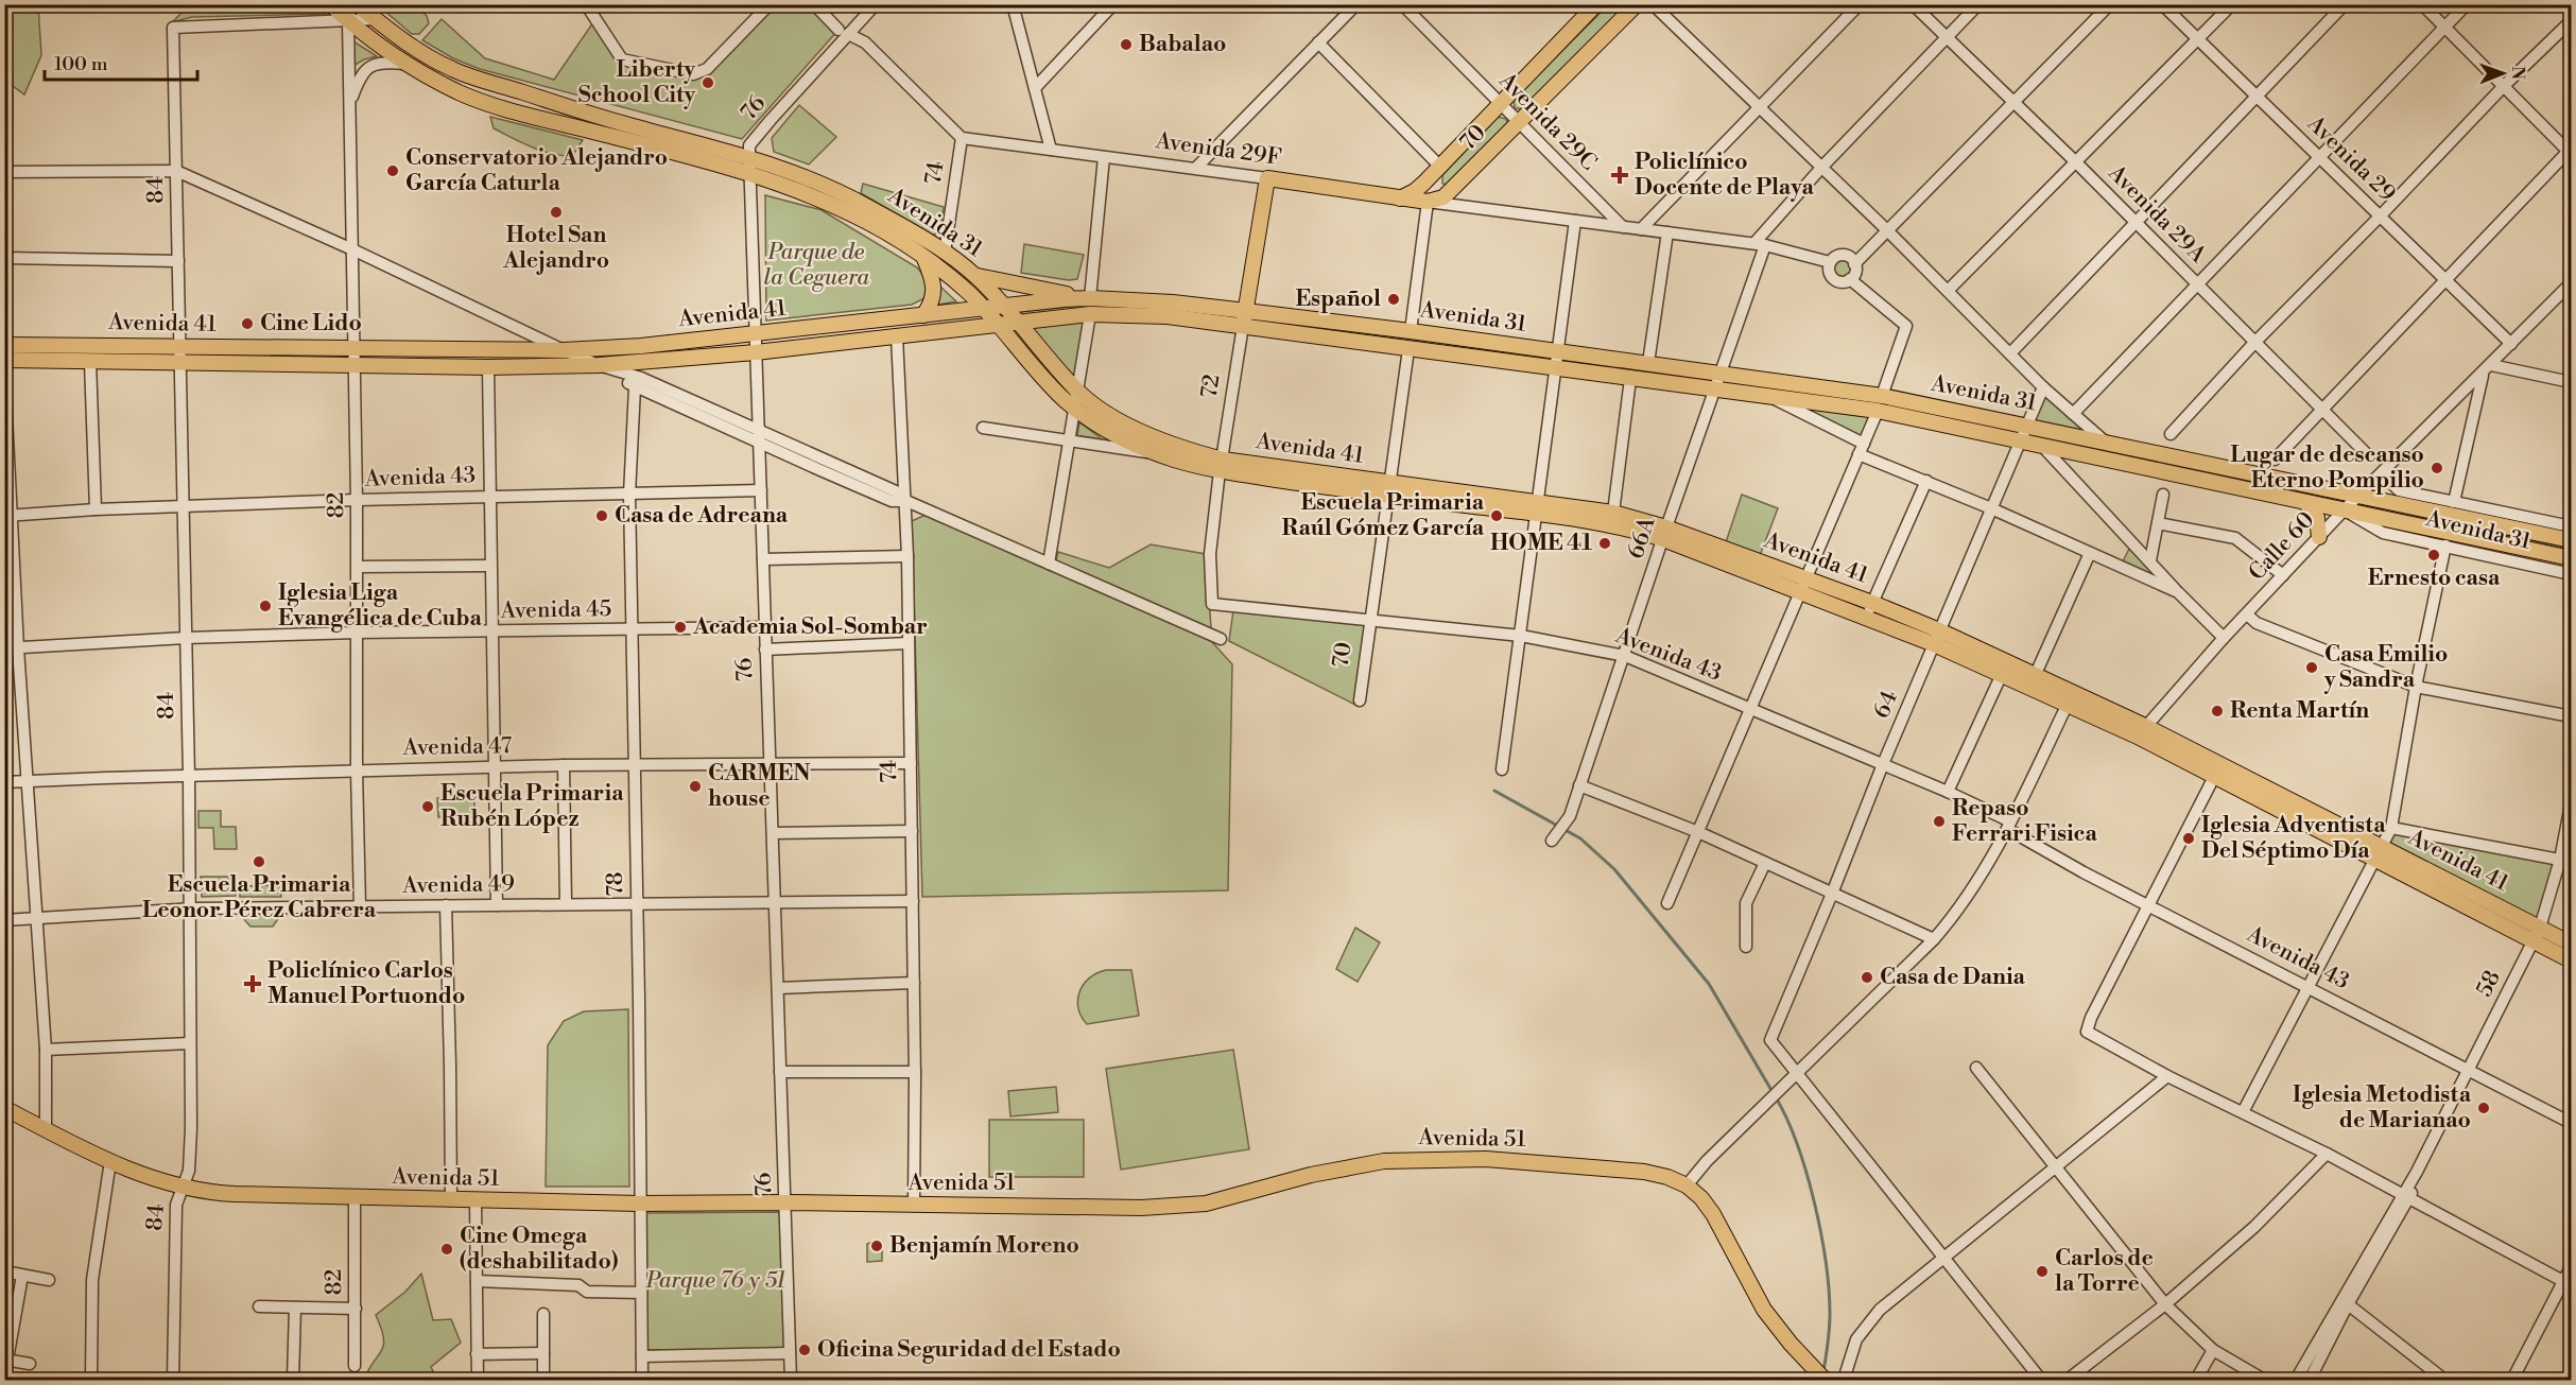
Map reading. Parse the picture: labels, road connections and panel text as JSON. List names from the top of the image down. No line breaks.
{"streets":{"main road":["70","Avenida 29F","Avenida 31","Avenida 41","72","Avenida 51"],"street":["76","Avenida 29C","Avenida 29","74","84","Avenida 29A","Avenida 43","82","66A","Calle 60","Avenida 45","64","Avenida 47","78","Avenida 49","58"]},"crossings":[["76","Avenida 31"],["76","Avenida 41"],["76","Avenida 43"],["76","Avenida 45"],["76","Avenida 47"],["76","Avenida 49"],["76","Avenida 51"],["Avenida 29C","70"],["Avenida 29C","Avenida 29F"],["70","Avenida 29F"],["70","Avenida 31"],["70","Avenida 41"],["70","Avenida 43"],["Avenida 29F","74"],["Avenida 29F","72"],["Avenida 29","Calle 60"],["74","Avenida 31"],["74","Avenida 41"],["74","Avenida 47"],["74","Avenida 49"],["74","Avenida 51"],["84","Avenida 31"],["84","Avenida 41"],["84","Avenida 43"],["84","82"],["84","Avenida 45"],["84","Avenida 47"],["84","Avenida 49"],["84","Avenida 51"],["Avenida 29A","66A"],["Avenida 31","Avenida 41"],["Avenida 31","72"],["Avenida 31","82"],["Avenida 31","66A"],["Avenida 31","Calle 60"],["Avenida 31","64"],["Avenida 41","72"],["Avenida 41","82"],["Avenida 41","66A"],["Avenida 41","Calle 60"],["Avenida 41","64"],["Avenida 41","58"],["72","Avenida 43"],["Avenida 43","82"],["Avenida 43","66A"],["Avenida 43","64"],["Avenida 43","78"],["Avenida 43","58"],["82","Avenida 45"],["82","Avenida 47"],["82","Avenida 49"],["82","Avenida 51"],["Avenida 45","78"],["Avenida 47","78"],["78","Avenida 49"],["78","Avenida 51"]],"parks":["Parque de la Ceguera","Parque 76 y 51"],"places":{"other":["Babalao","Liberty School City","Conservatorio Alejandro García Caturla","Hotel San Alejandro","Español","Cine Lido","Lugar de descanso Eterno Pompilio","Casa de Adreana","Escuela Primaria Raúl Gómez García","HOME 41","Ernesto casa","Iglesia Liga Evangélica de Cuba","Academia Sol-Sombar","Casa Emilio y Sandra","Renta Martín","CARMEN house","Escuela Primaria Rubén López","Repaso Ferrari Fisica","Iglesia Adventista Del Séptimo Día","Escuela Primaria Leonor Pérez Cabrera","Casa de Dania","Iglesia Metodista de Marianao","Benjamín Moreno","Cine Omega (deshabilitado)","Carlos de la Torre","Oficina Seguridad del Estado"],"health":["Policlínico Docente de Playa","Policlínico Carlos Manuel Portuondo"]},"scale_bar":"100 m","north":"right"}
